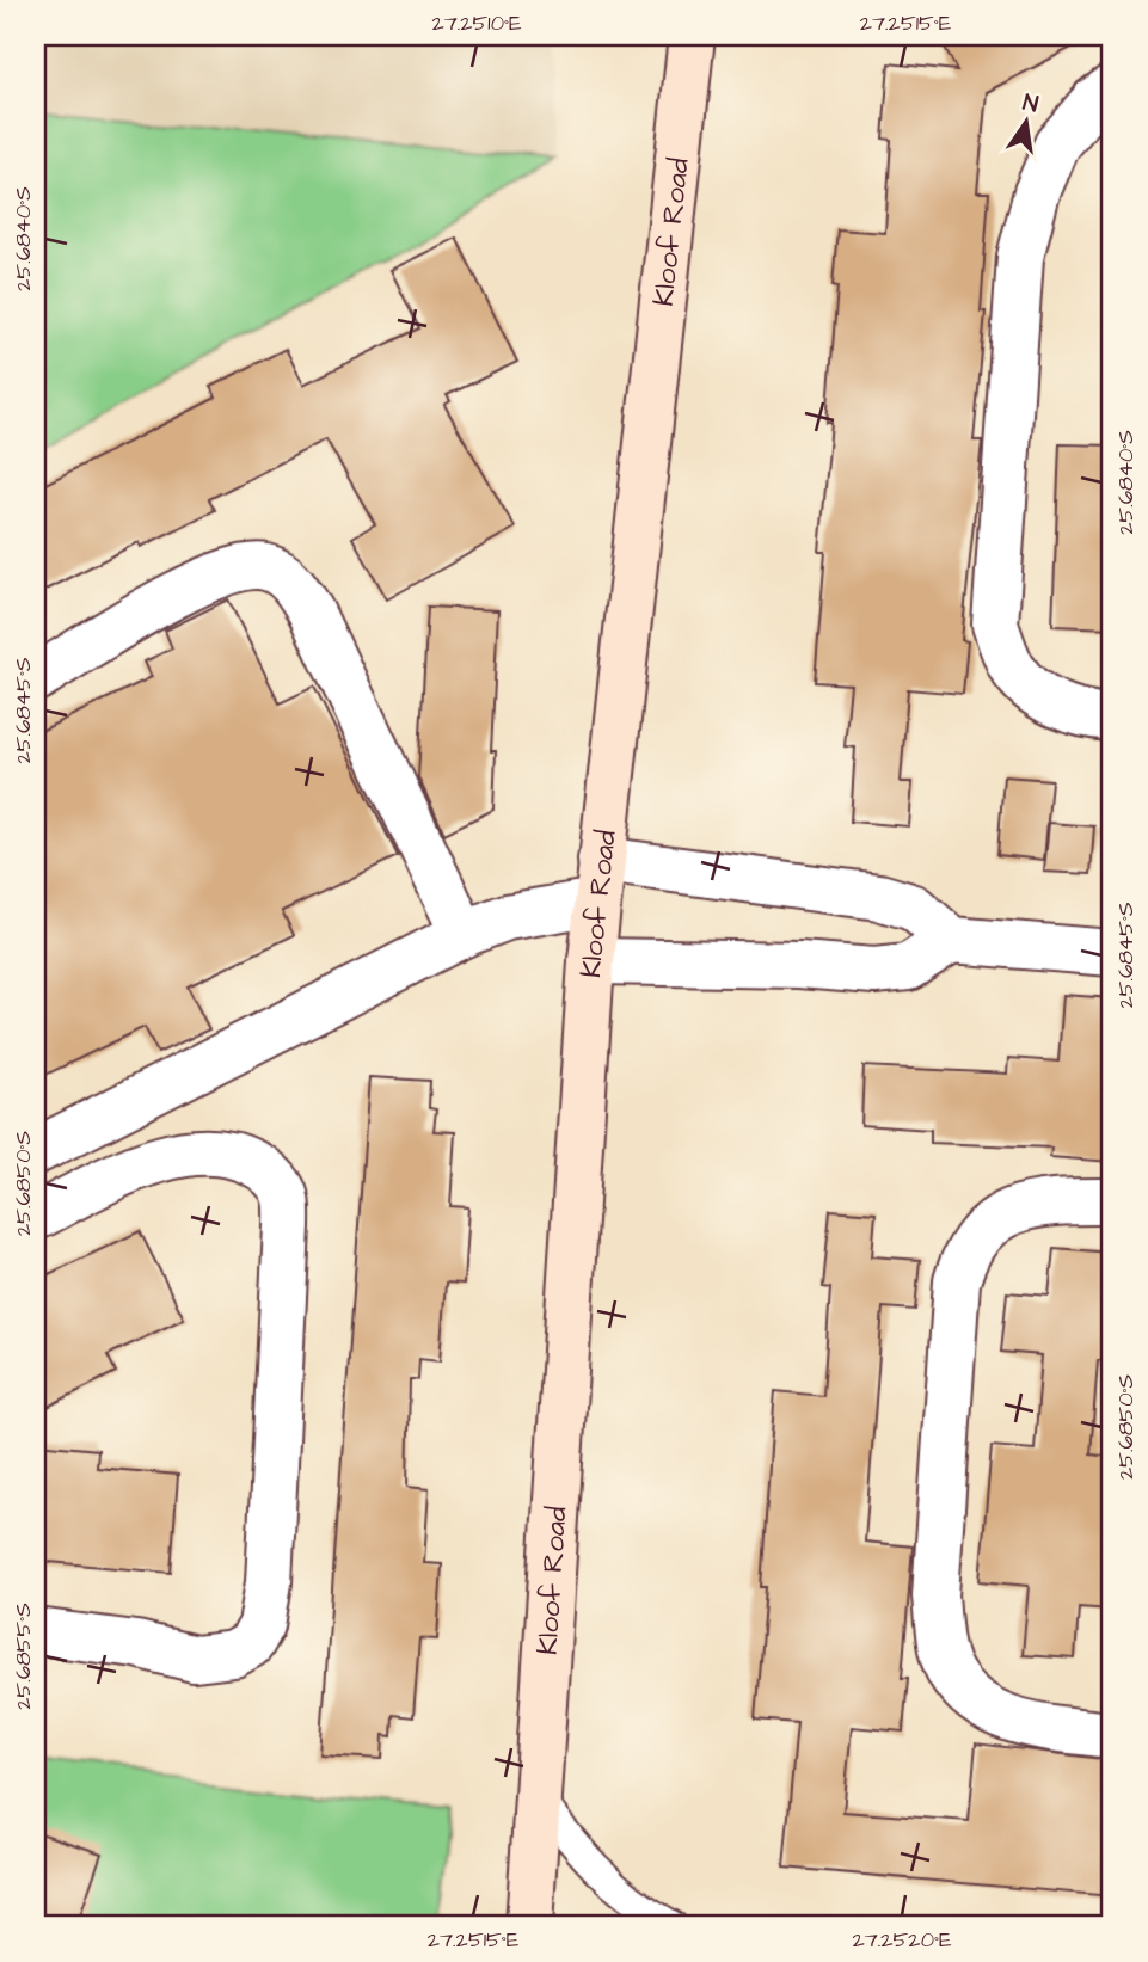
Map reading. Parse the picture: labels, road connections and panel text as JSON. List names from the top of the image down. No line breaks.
{"streets":{"street":["Kloof Road"]},"north":"top","coordinates":["27.2510°E","27.2515°E","25.6840°S","25.6845°S","25.6850°S","25.6855°S","27.2520°E"]}
